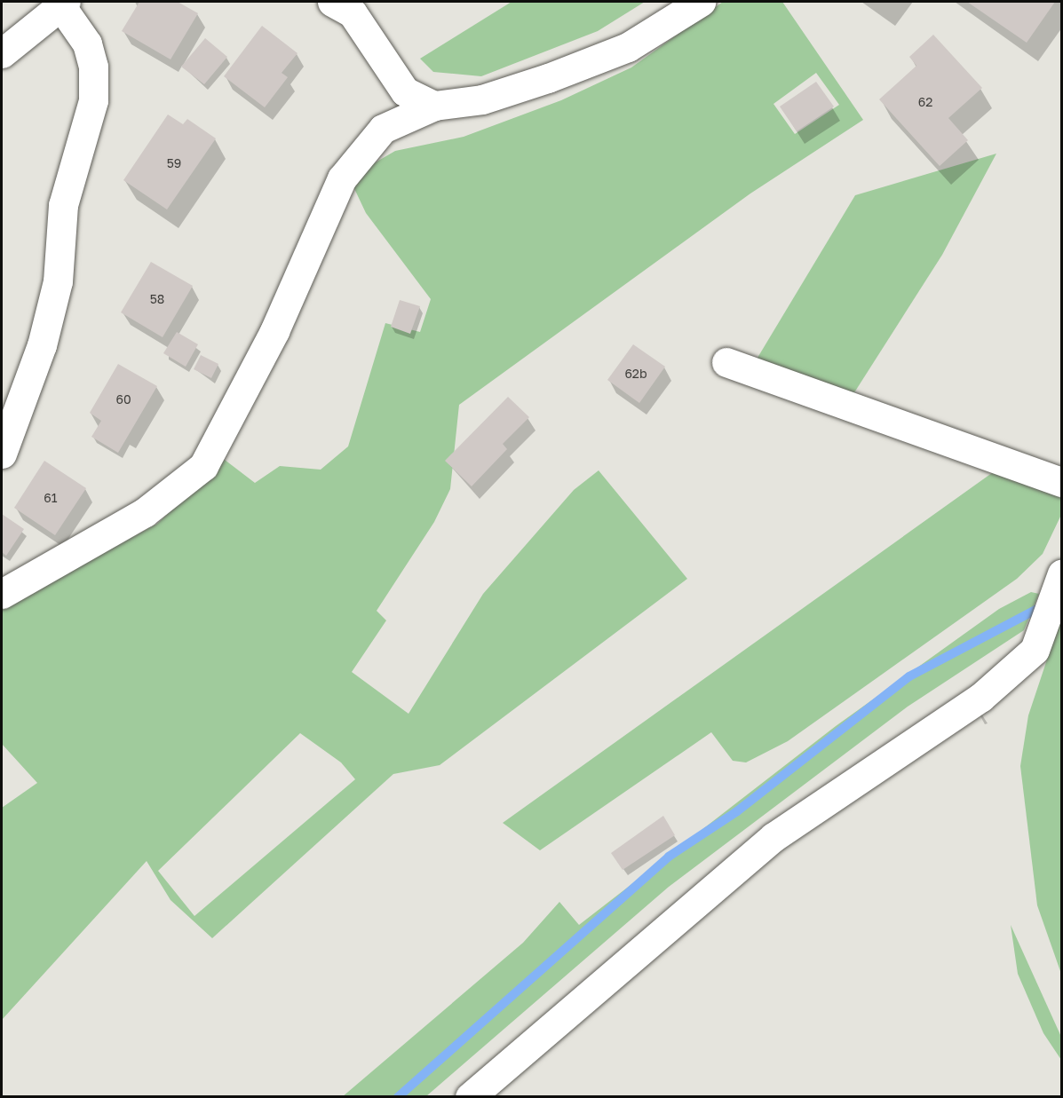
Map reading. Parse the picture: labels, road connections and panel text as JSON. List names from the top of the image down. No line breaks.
{"house_numbers":["62","59","58","62b","60","61"]}
